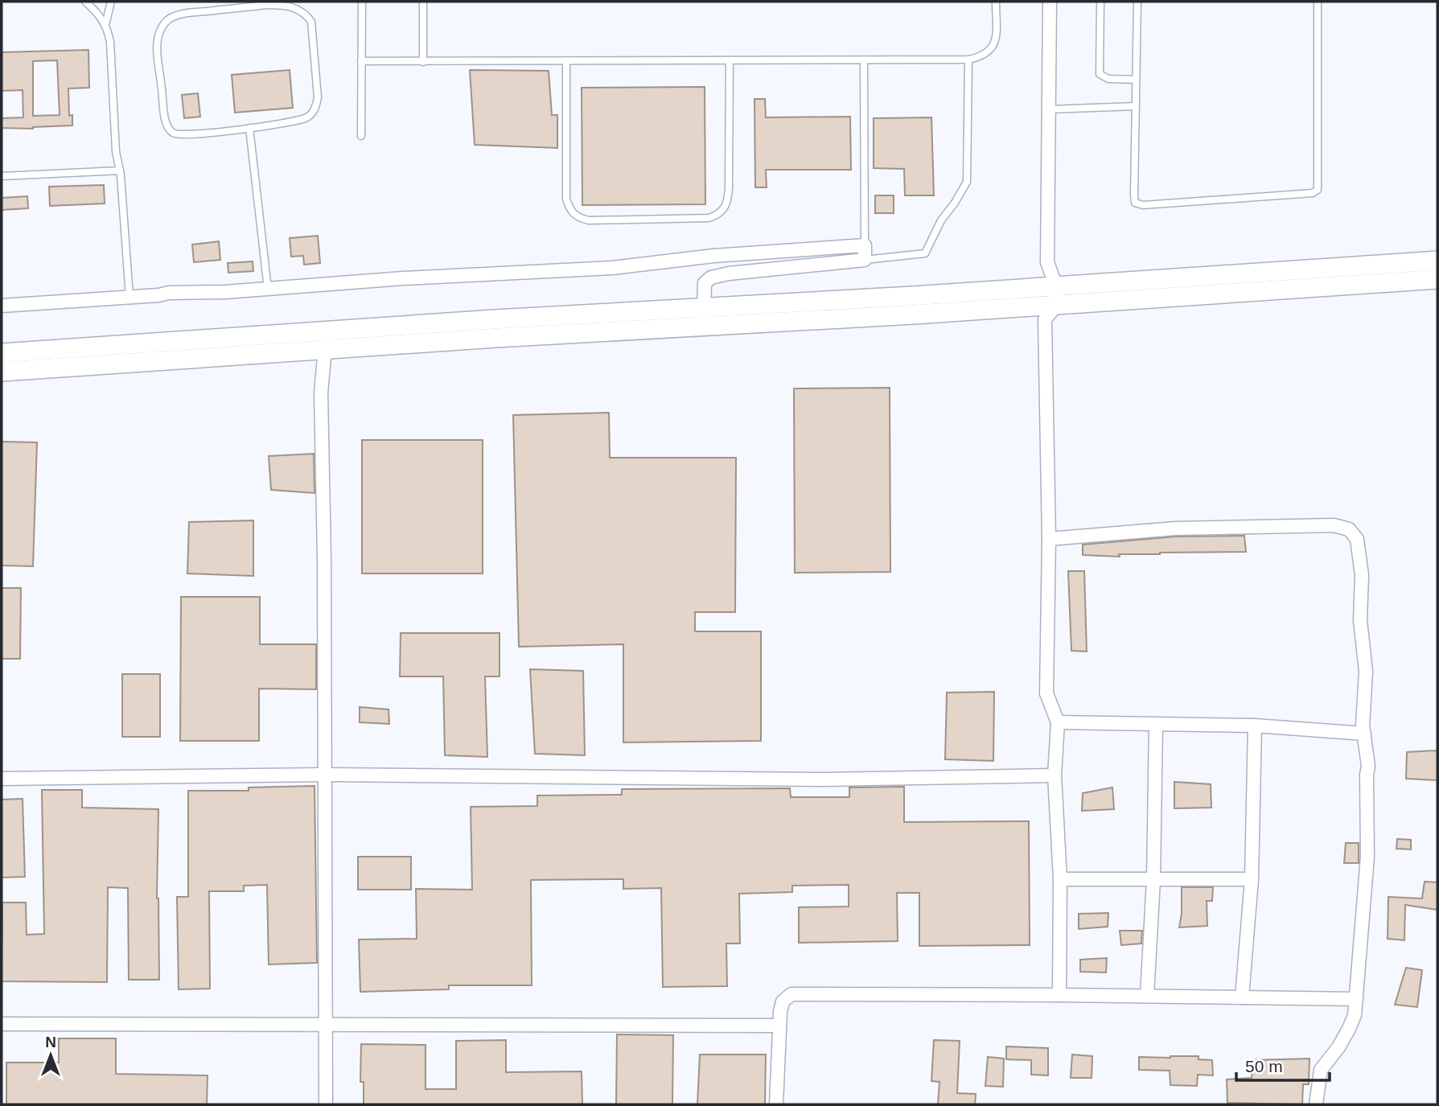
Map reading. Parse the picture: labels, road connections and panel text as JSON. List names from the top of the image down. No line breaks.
{"scale_bar":"50 m","north":"top"}
